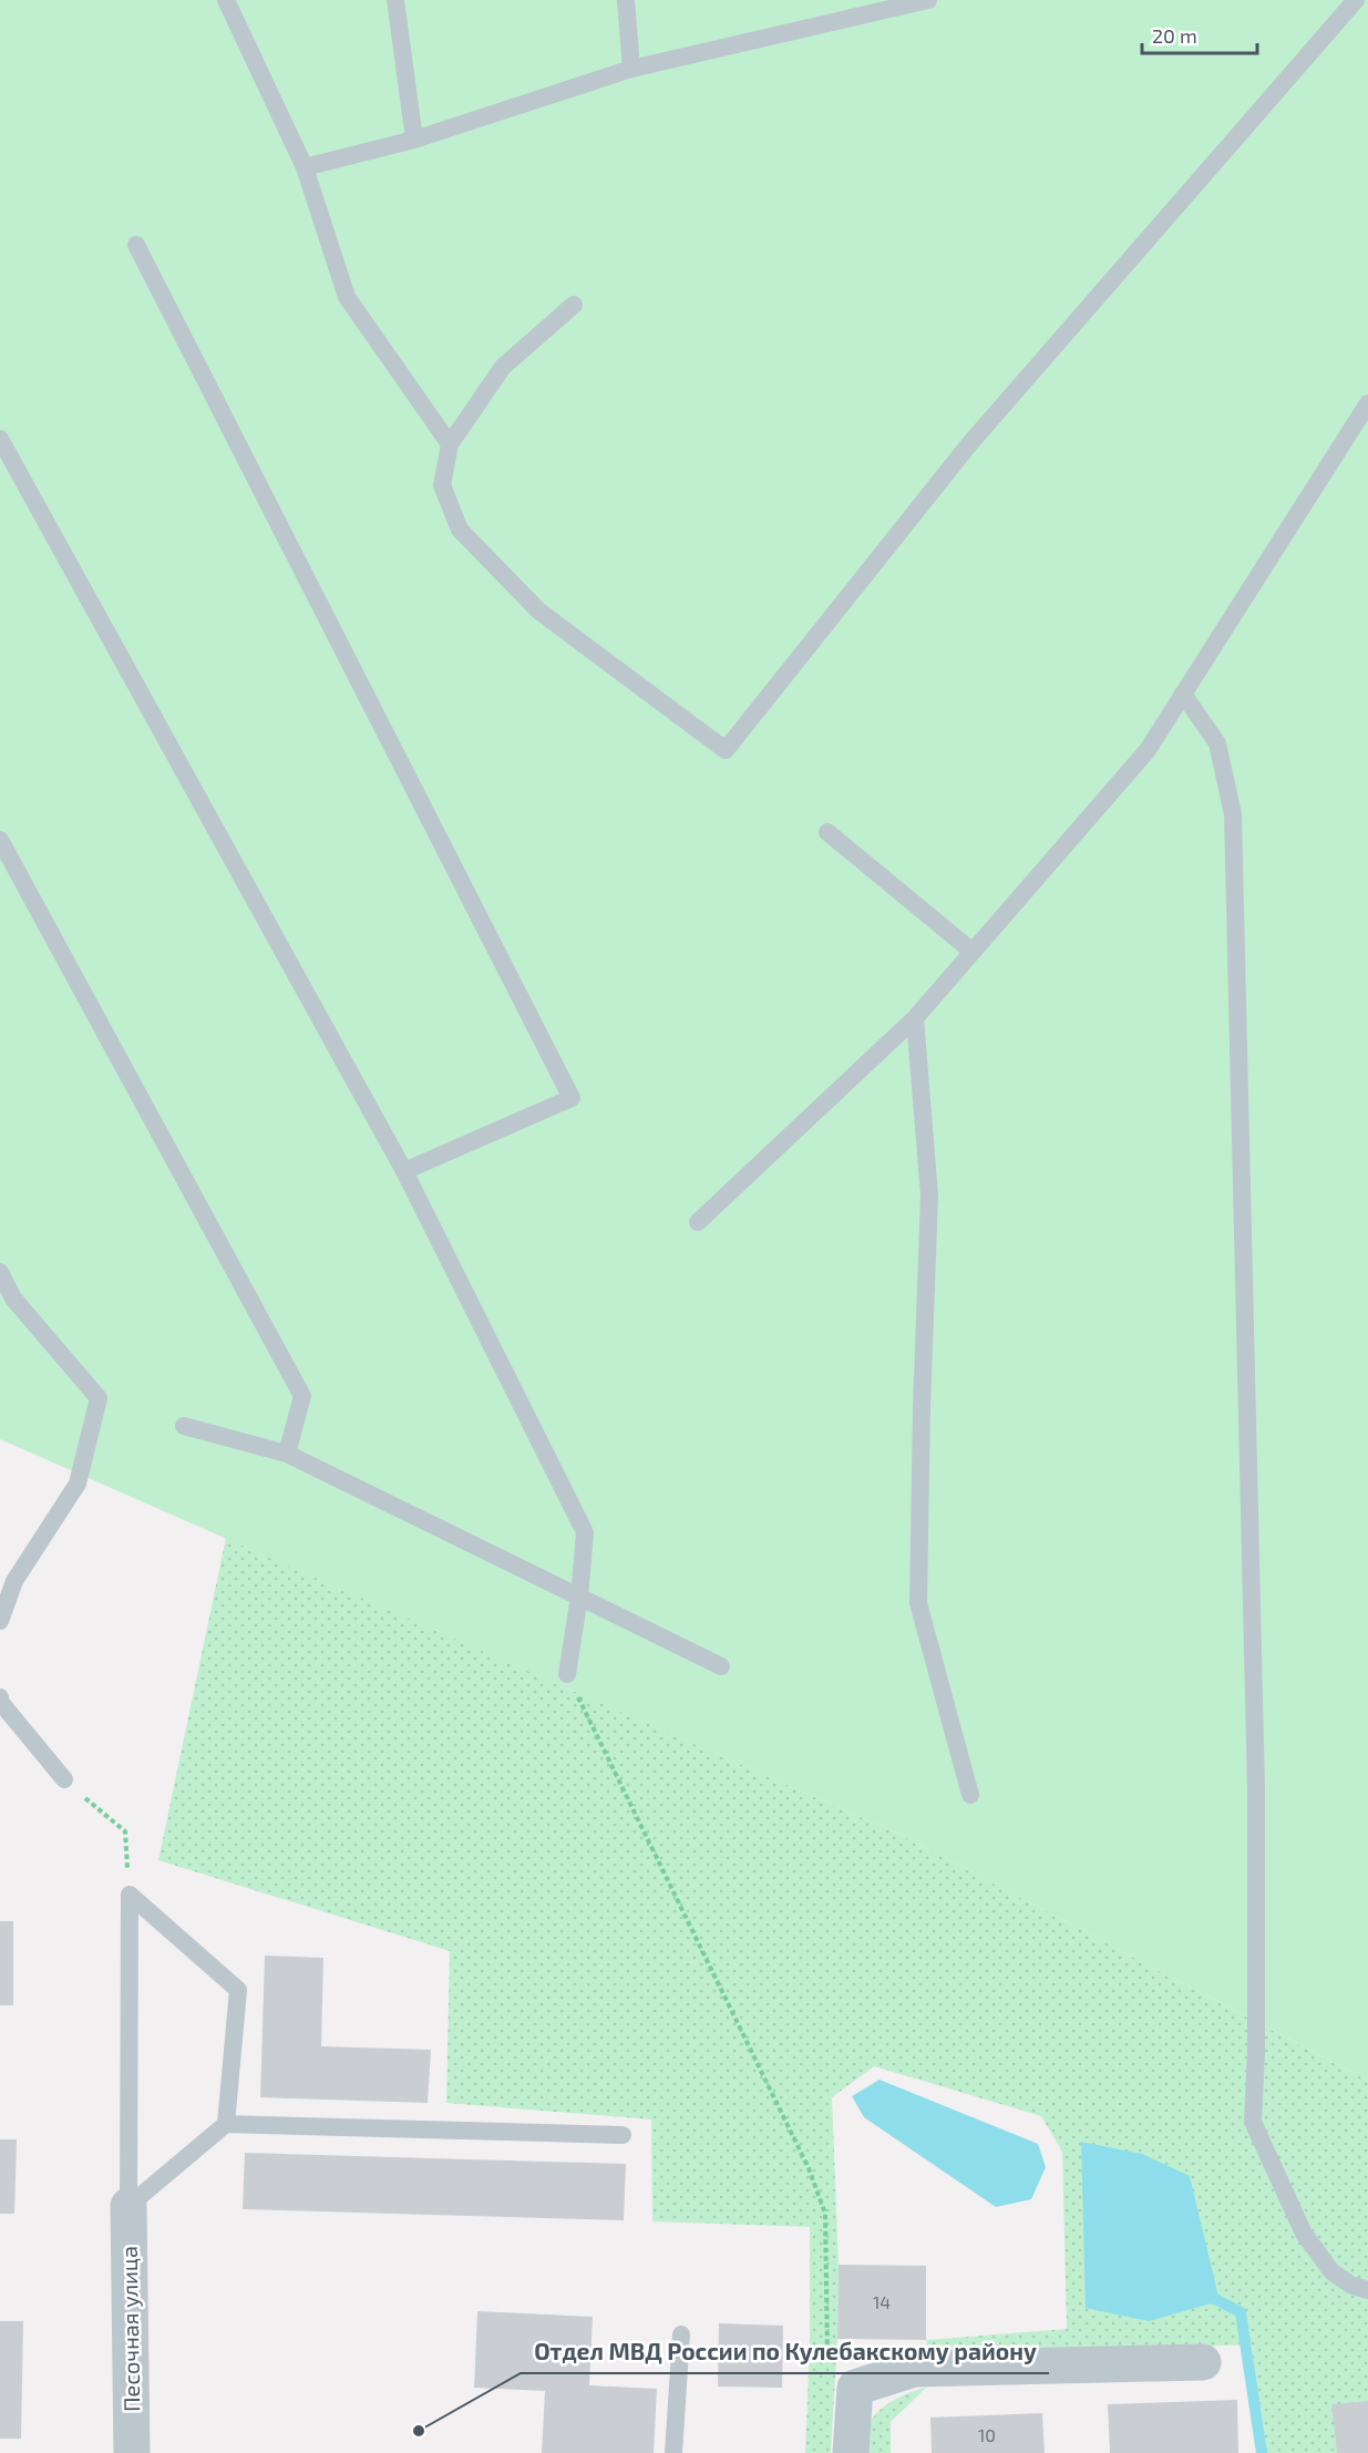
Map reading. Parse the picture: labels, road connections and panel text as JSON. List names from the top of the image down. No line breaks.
{"streets":{"street":["Песочная улица"]},"places":["Отдел МВД России по Кулебакскому району"],"house_numbers":["14","10"],"scale_bar":"20 m"}
